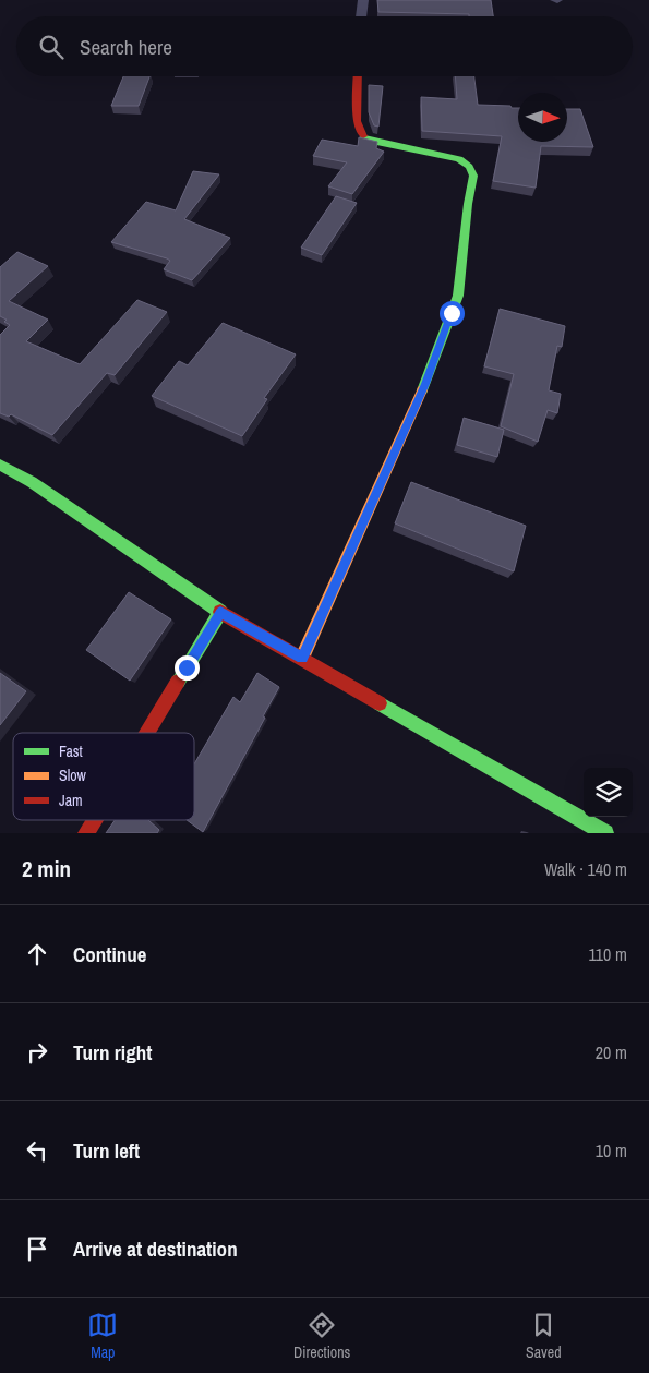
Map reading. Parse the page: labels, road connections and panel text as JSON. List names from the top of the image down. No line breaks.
{"legend":["Fast","Slow","Jam"],"north":"right","page":{"search":"Search here","heading":["2 min","Walk · 140 m"],"list":[["Continue","110 m"],["Turn right","20 m"],["Turn left","10 m"],"Arrive at destination"],"nav":["Map","Directions","Saved"]}}
